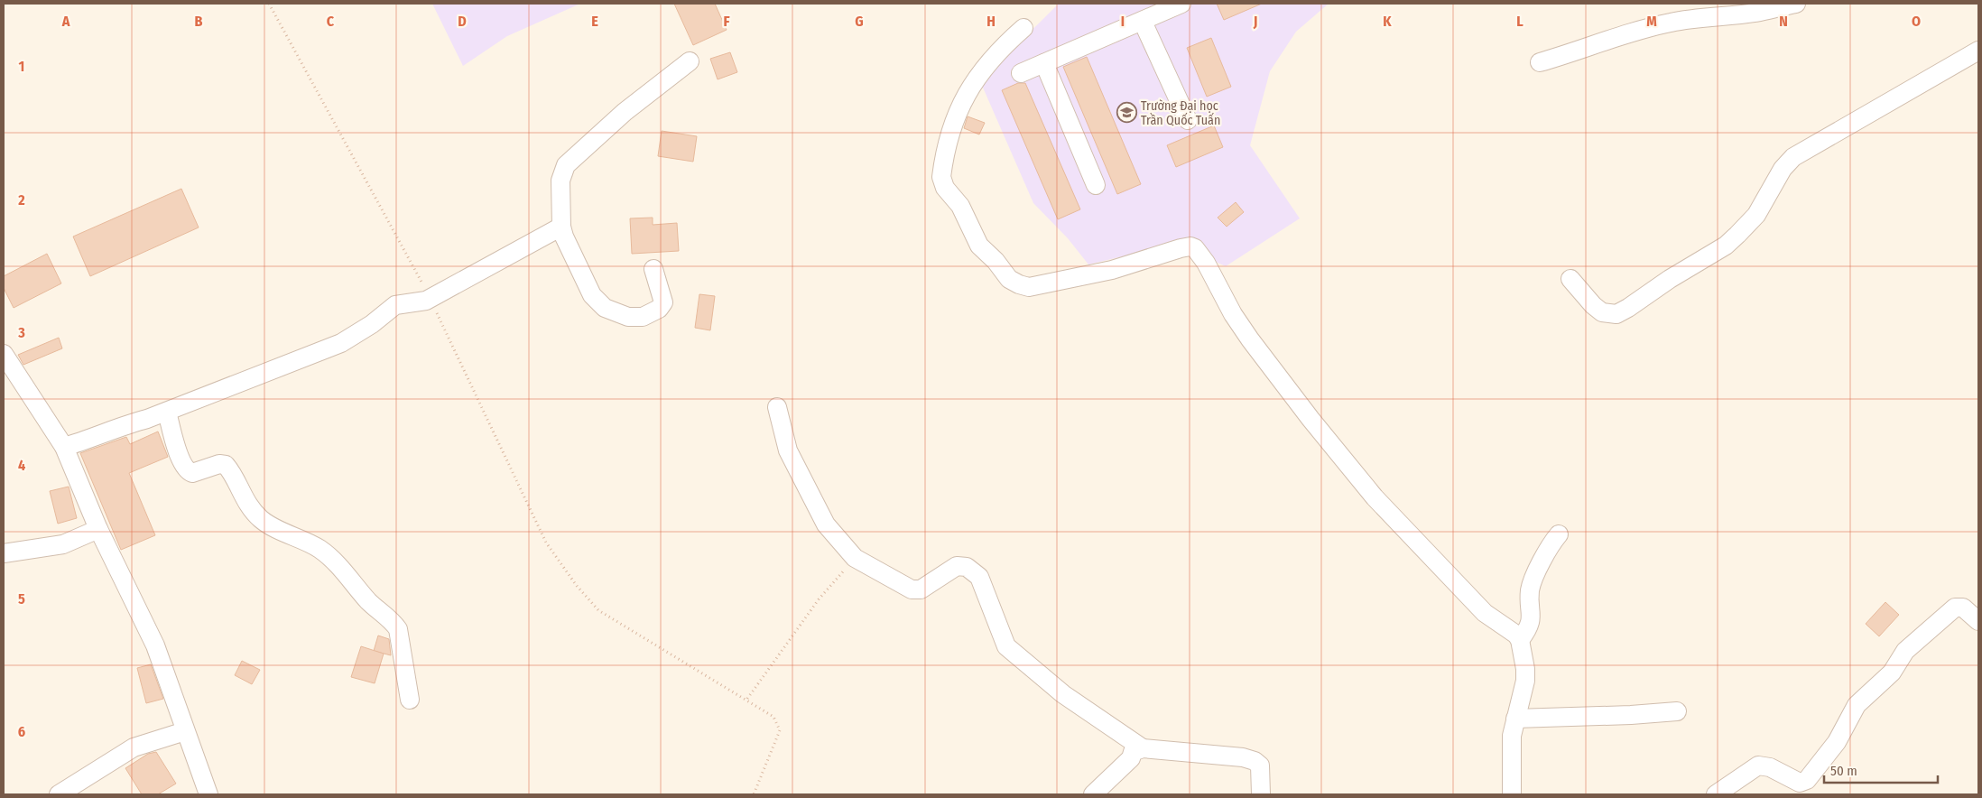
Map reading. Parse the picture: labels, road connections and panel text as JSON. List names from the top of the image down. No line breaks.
{"places":{"school or university":["Trường Đại học Trần Quốc Tuấn"]},"scale_bar":"50 m","grid":{"columns":["A","B","C","D","E","F","G","H","I","J","K","L","M","N","O"],"rows":["1","2","3","4","5","6"]}}
